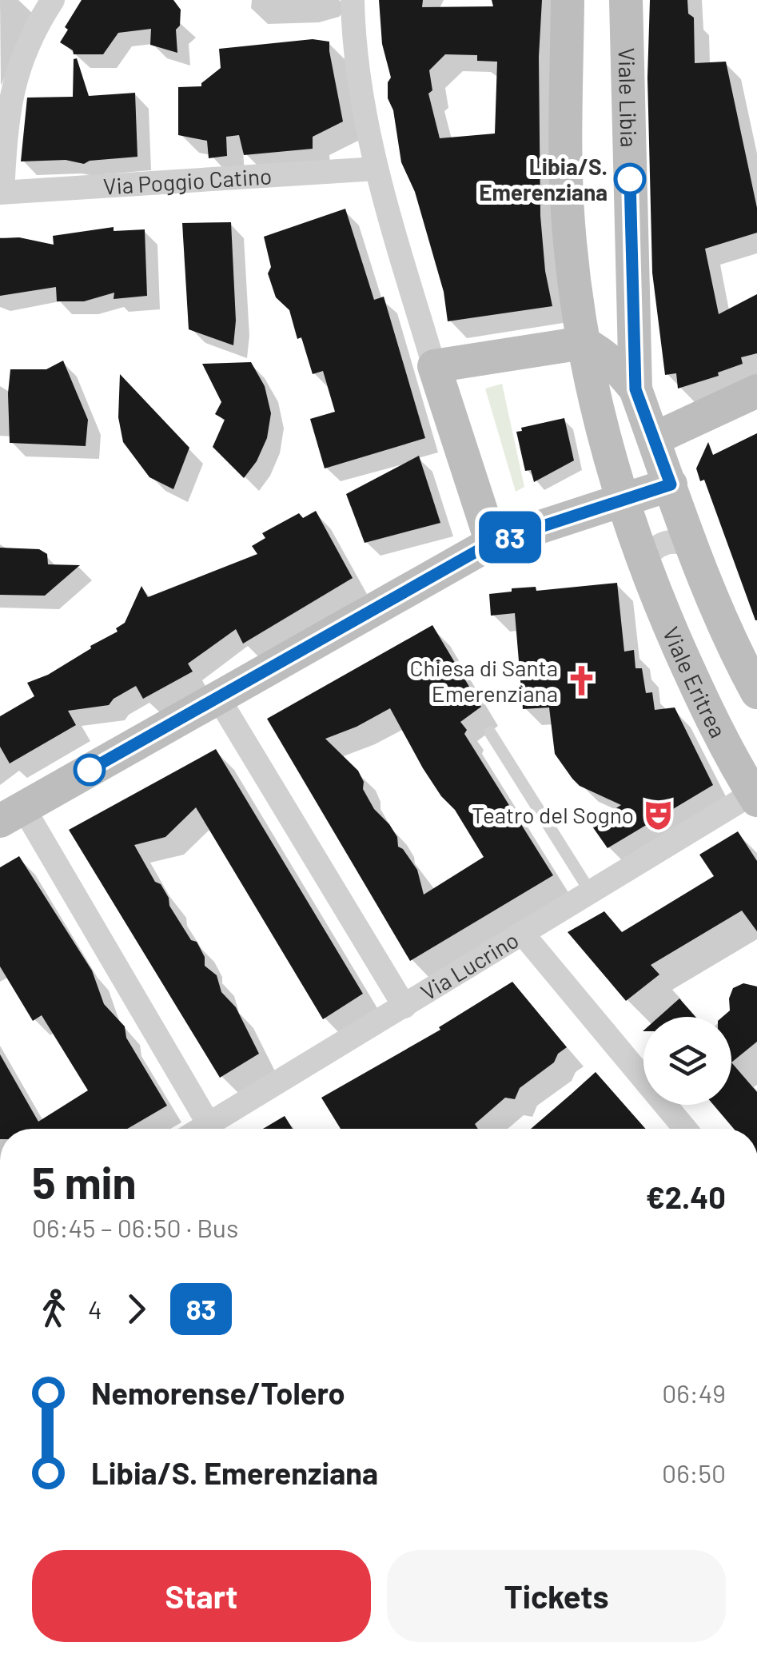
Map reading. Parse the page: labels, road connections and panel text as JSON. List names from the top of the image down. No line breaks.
{"streets":{"street":["Viale Libia","Via Poggio Catino","Viale Eritrea","Via Lucrino"]},"crossings":[["Viale Eritrea","Via Lucrino"]],"places":{"other":["Libia/S. Emerenziana"],"church":["Chiesa di Santa Emerenziana"],"theatre":["Teatro del Sogno"]},"lines":["bus line 83"],"page":{"on_map":"83","heading":["5 min","06:45 – 06:50 · Bus","€2.40"],"legs":["4","83"],"list":[{"name":"Nemorense/Tolero","value":"06:49"},{"name":"Libia/S. Emerenziana","value":"06:50"}],"buttons":["Start","Tickets"]}}
